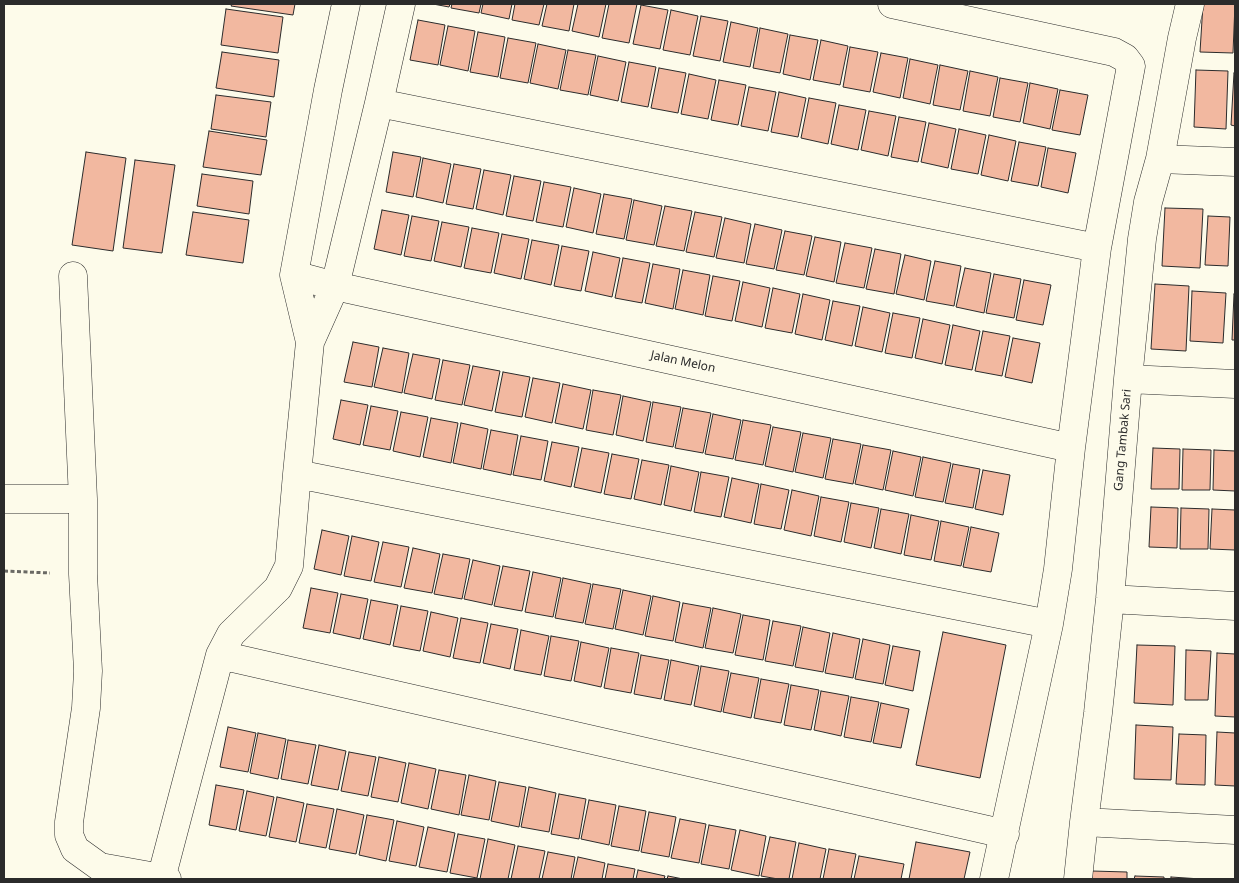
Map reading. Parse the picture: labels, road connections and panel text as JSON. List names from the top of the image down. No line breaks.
{"streets":{"street":["Jalan Melon","Gang Tambak Sari"]}}
